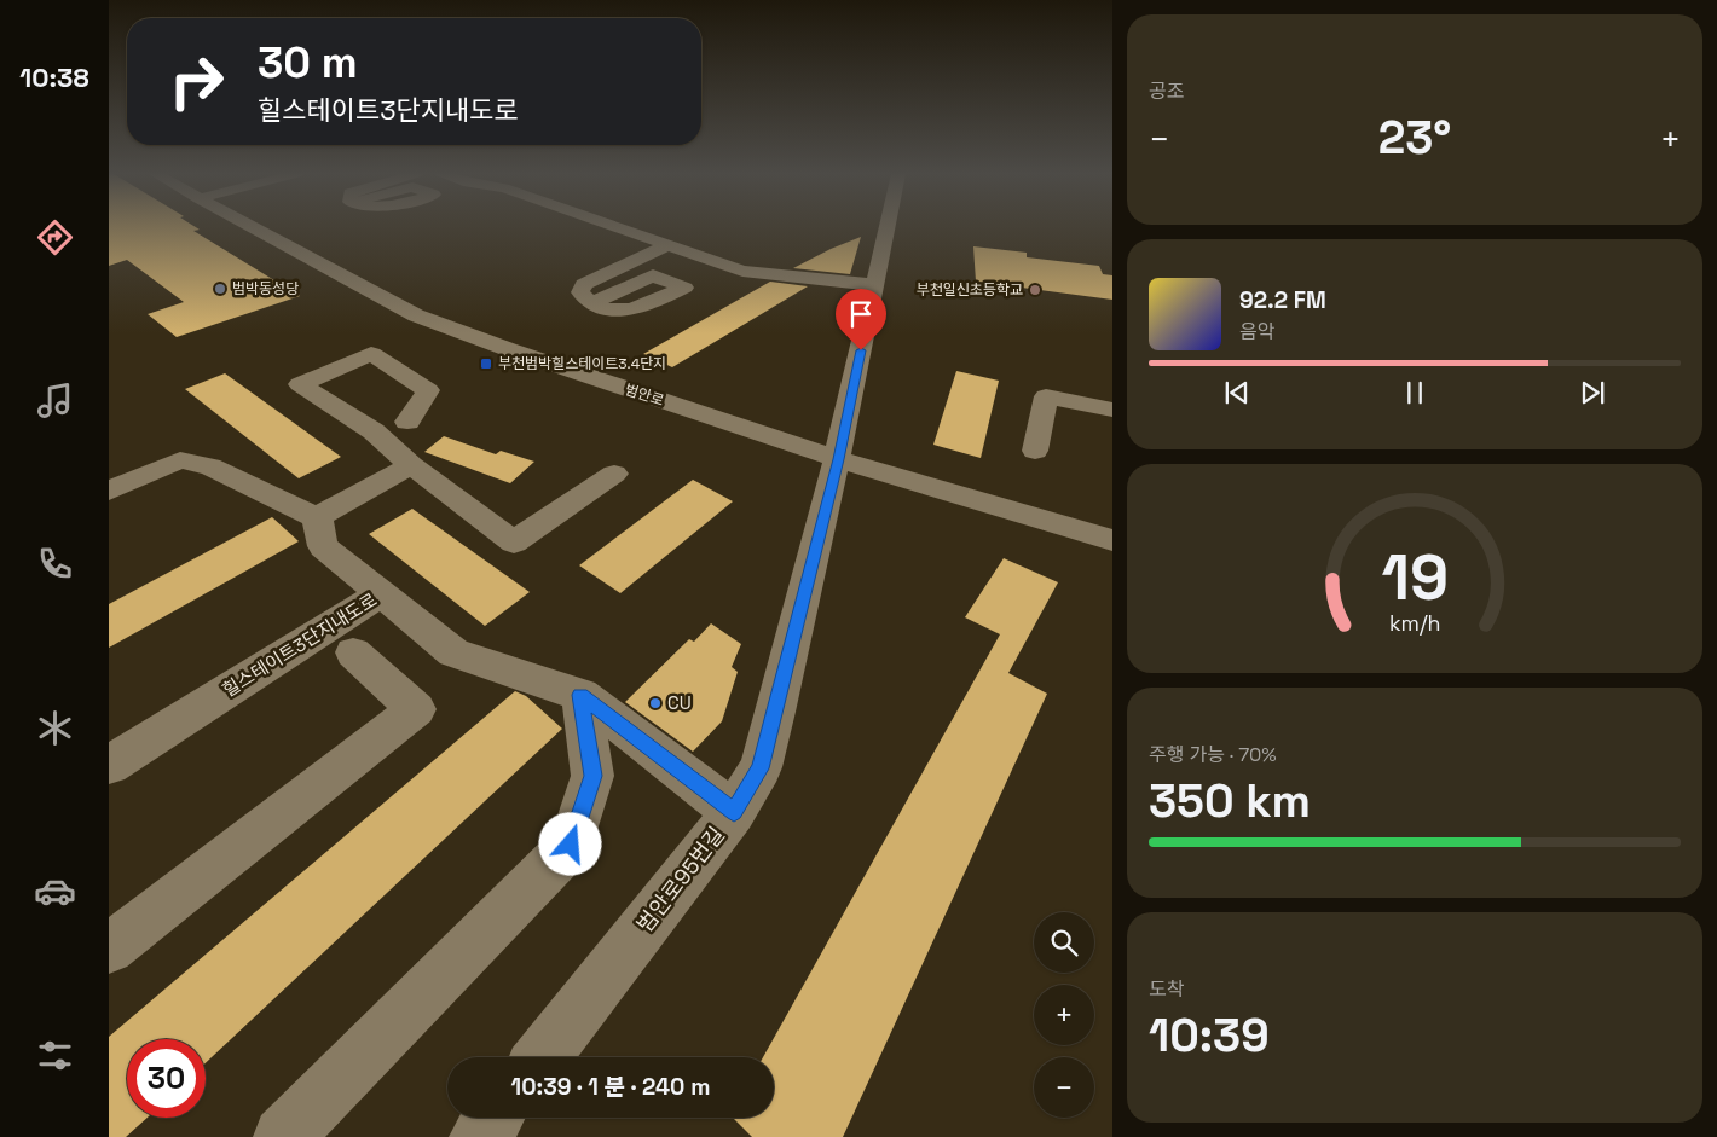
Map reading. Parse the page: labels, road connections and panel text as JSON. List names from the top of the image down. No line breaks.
{"streets":{"street":["범안로","힐스테이트3단지내도로","범안로95번길"]},"crossings":[["범안로","범안로95번길"],["힐스테이트3단지내도로","범안로95번길"]],"places":{"other":["범박동성당","부천일신초등학교","CU"],"transit":["부천범박힐스테이트3.4단지"]},"page":{"tabs":"10:38","tile":["공조",["주행 가능 · 70%","350 km"],["도착","10:39"]],"turn":["30 m","힐스테이트3단지내도로"],"heat":["−","23°","+"],"song":["92.2 FM","음악"],"map_buttons":["+","−"],"limit":"30","trip":"10:39 · 1 분 · 240 m","gauge":["19","km/h"]}}
